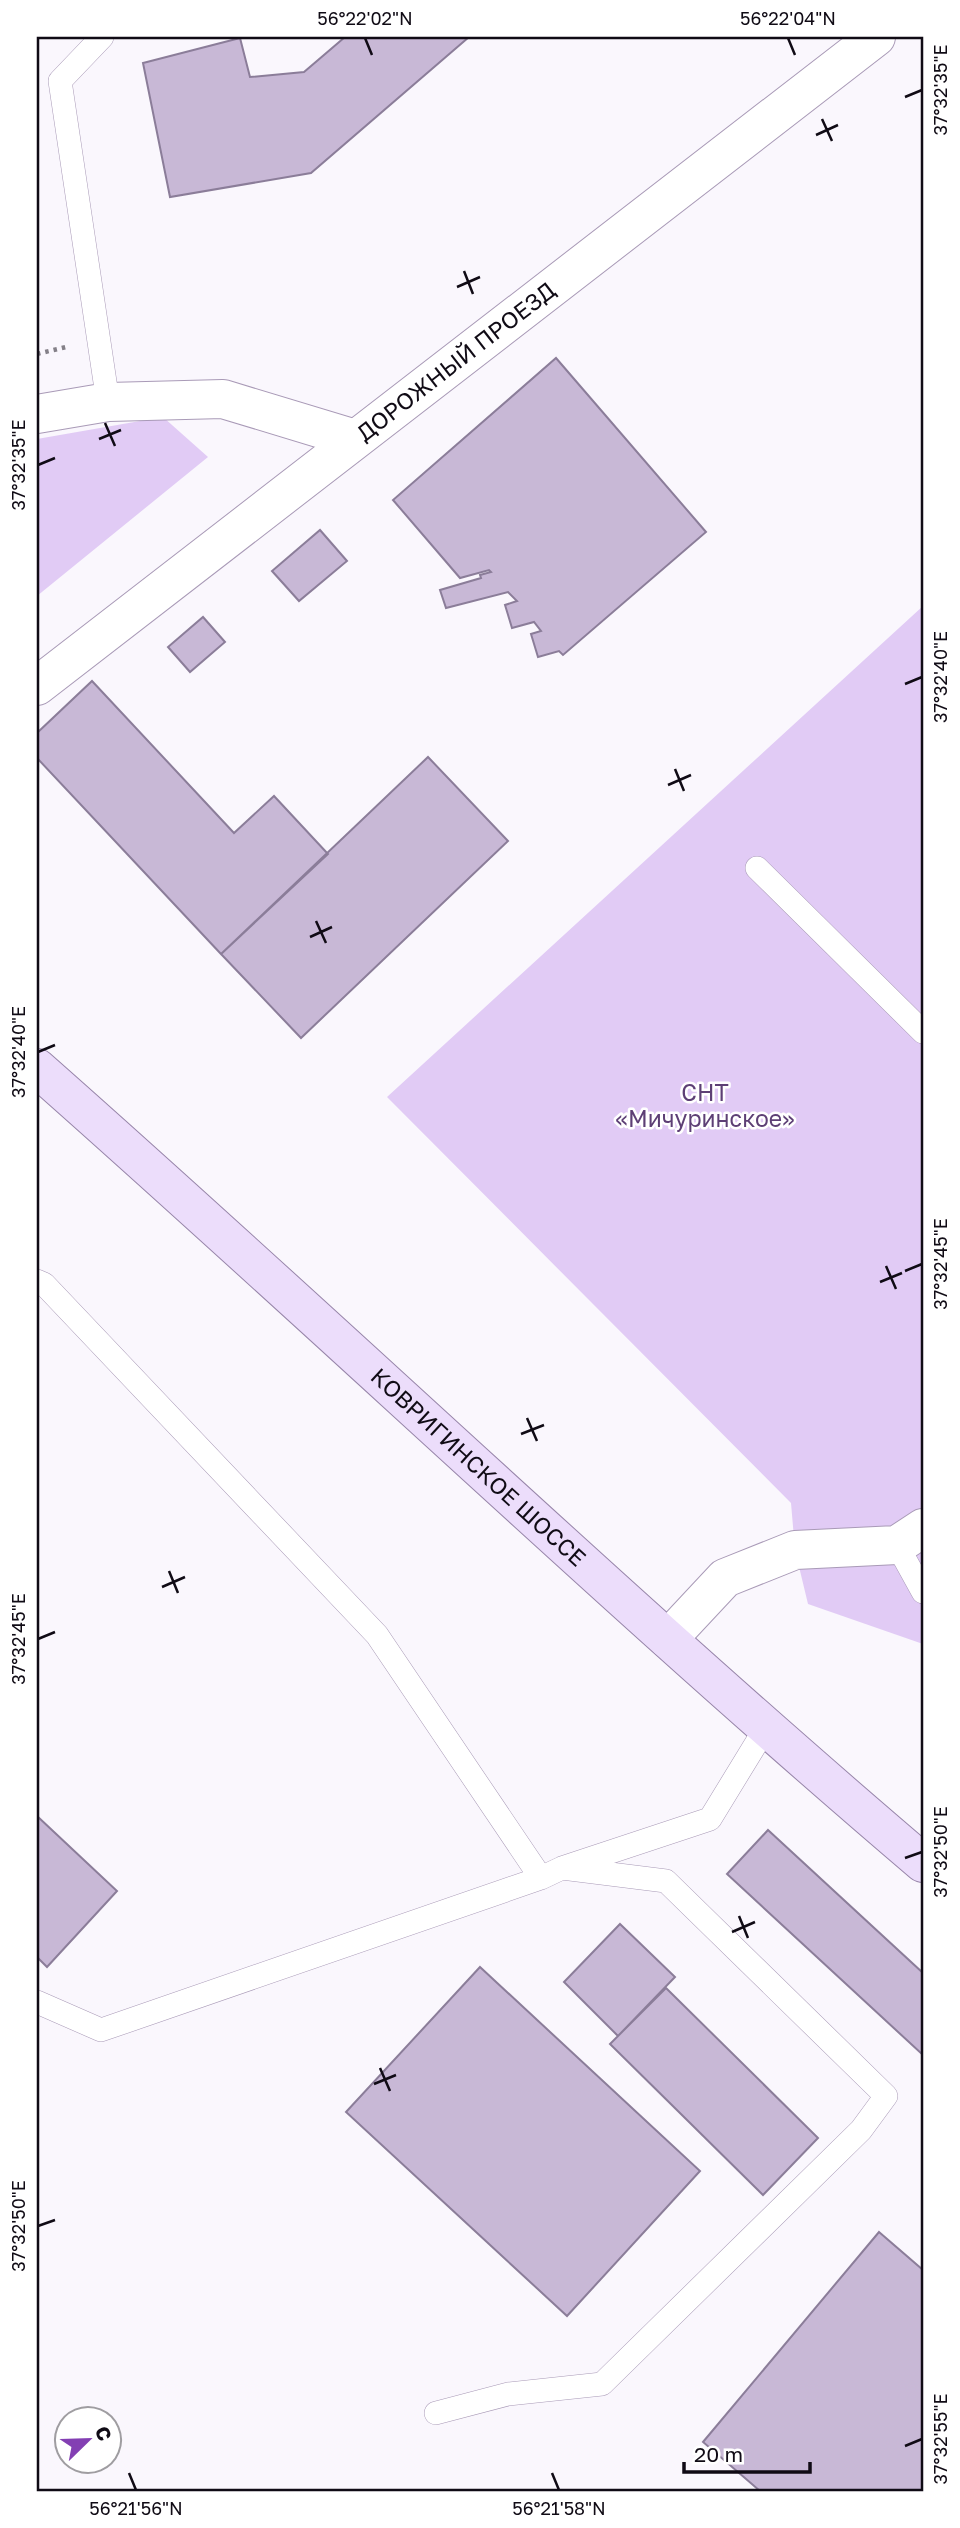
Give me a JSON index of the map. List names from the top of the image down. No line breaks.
{"streets":{"main road":["КОВРИГИНСКОЕ ШОССЕ"],"street":["ДОРОЖНЫЙ ПРОЕЗД"]},"parks":["СНТ «Мичуринское»"],"scale_bar":"20 m","north":"top right","coordinates":["56°22'02\"N","56°22'04\"N","37°32'35\"E","37°32'40\"E","37°32'45\"E","37°32'50\"E","37°32'55\"E","56°21'56\"N","56°21'58\"N"]}
